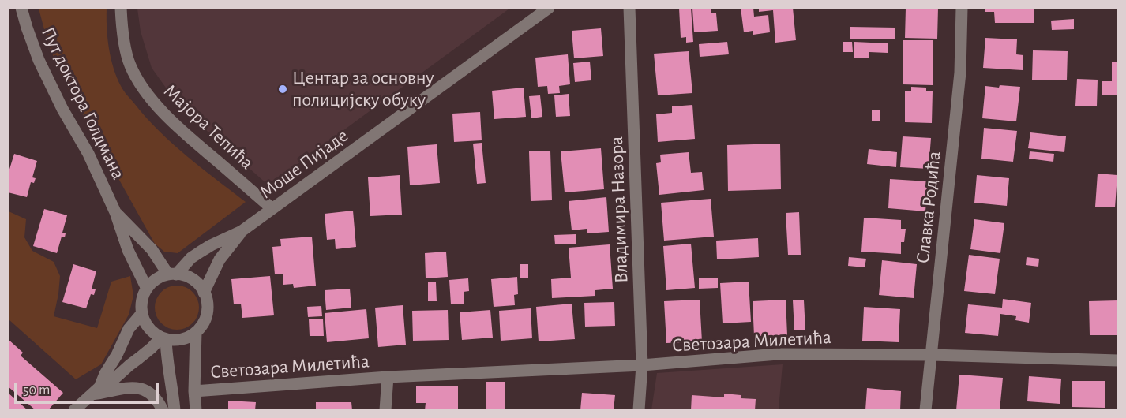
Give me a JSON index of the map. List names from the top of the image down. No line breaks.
{"streets":{"street":["Пут доктора Голдмана","Мајора Тепића","Моше Пијаде","Славка Родића","Владимира Назора","Светозара Милетића"]},"crossings":[["Пут доктора Голдмана","Моше Пијаде"],["Мајора Тепића","Моше Пијаде"],["Славка Родића","Светозара Милетића"],["Владимира Назора","Светозара Милетића"]],"places":["Центар за основну полицијску обуку"],"scale_bar":"50 m"}
